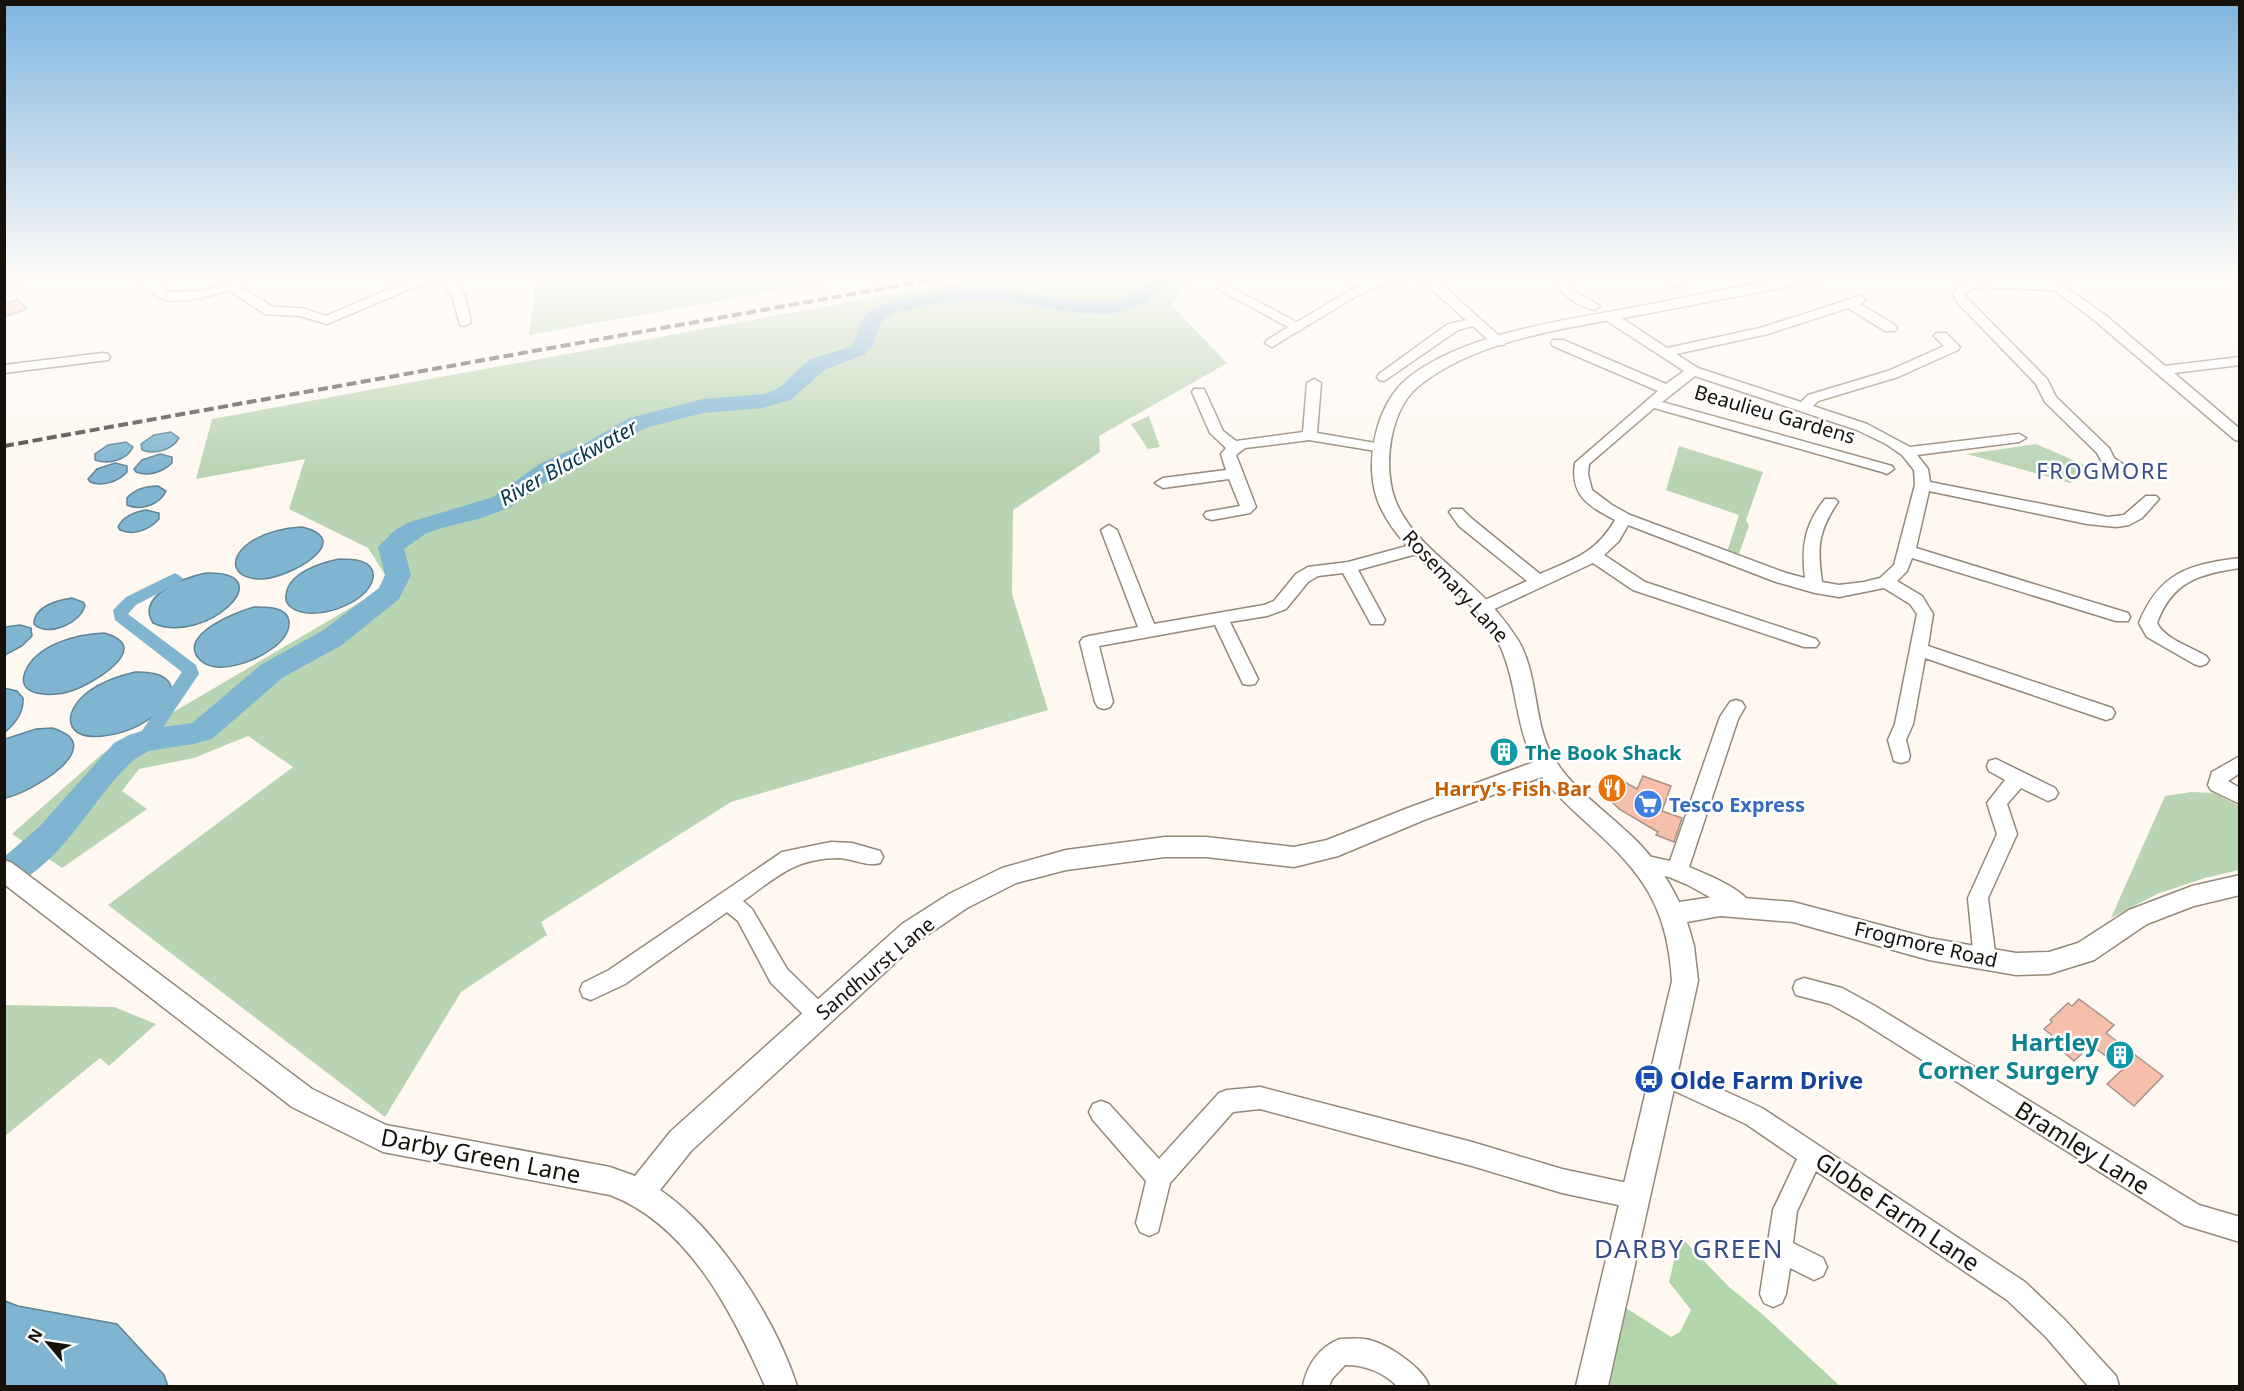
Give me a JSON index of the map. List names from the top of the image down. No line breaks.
{"streets":{"street":["Beaulieu Gardens","Rosemary Lane","Frogmore Road","Sandhurst Lane","Bramley Lane","Darby Green Lane","Globe Farm Lane"]},"crossings":[["Rosemary Lane","Frogmore Road"],["Rosemary Lane","Sandhurst Lane"],["Rosemary Lane","Globe Farm Lane"],["Sandhurst Lane","Darby Green Lane"]],"districts":["FROGMORE","DARBY GREEN"],"water":["River Blackwater"],"places":{"building":["The Book Shack","Hartley Corner Surgery"],"restaurant":["Harry's Fish Bar"],"supermarket":["Tesco Express"],"bus stop":["Olde Farm Drive"]},"north":"top left"}
